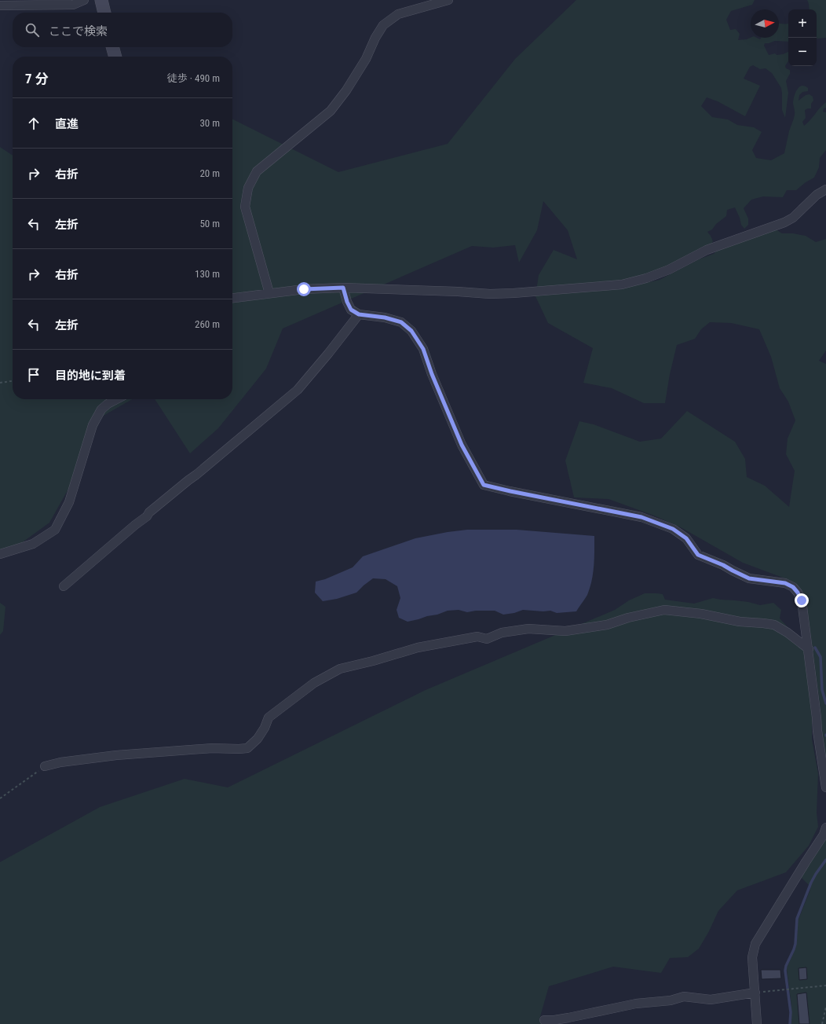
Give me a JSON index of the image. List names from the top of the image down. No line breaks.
{"north":"right","page":{"map_buttons":["+","−"],"search":"ここで検索","heading":["7 分","徒歩 · 490 m"],"list":[["直進","30 m"],["右折","20 m"],["左折","50 m"],["右折","130 m"],["左折","260 m"],"目的地に到着"]}}
